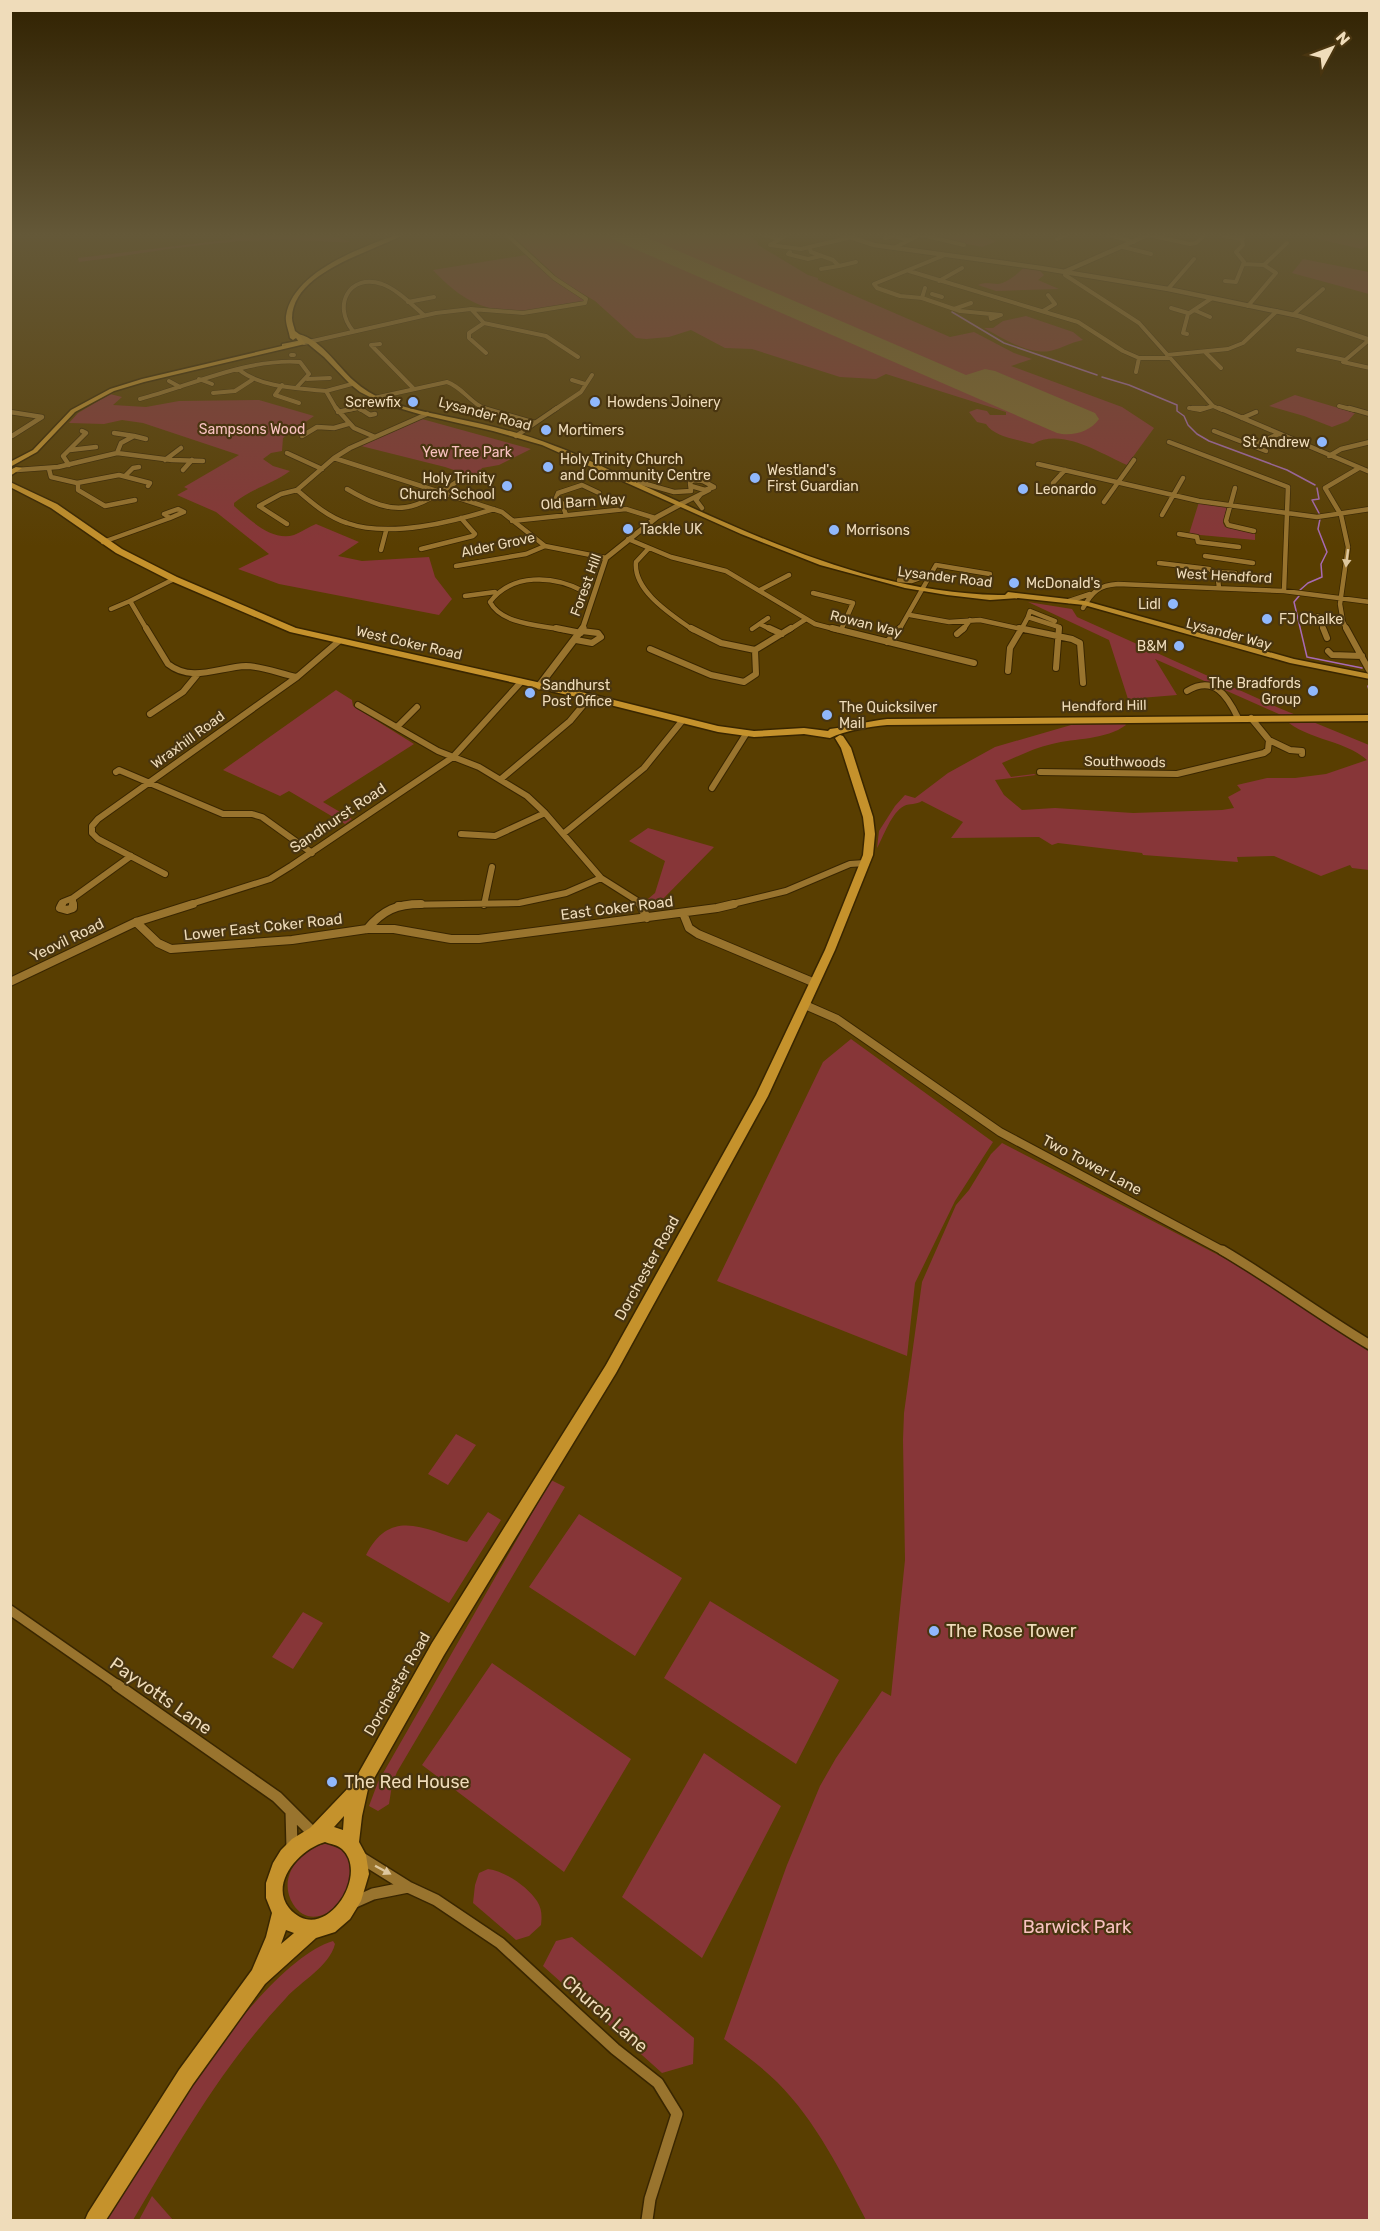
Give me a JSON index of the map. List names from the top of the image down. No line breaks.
{"streets":{"highway":["West Coker Road","Hendford Hill","Dorchester Road"],"main road":["Lysander Road","Lysander Way"],"street":["Old Barn Way","Alder Grove","West Hendford","Forest Hill","Rowan Way","Wraxhill Road","Southwoods","Sandhurst Road","East Coker Road","Lower East Coker Road","Yeovil Road","Two Tower Lane","Payvotts Lane","Church Lane"]},"crossings":[["Lysander Road","Forest Hill"],["Lysander Road","Lysander Way"],["Old Barn Way","Forest Hill"],["Forest Hill","Rowan Way"],["Forest Hill","West Coker Road"],["West Coker Road","Hendford Hill"],["West Coker Road","Wraxhill Road"],["West Coker Road","Sandhurst Road"],["Hendford Hill","Dorchester Road"],["Sandhurst Road","Lower East Coker Road"],["Sandhurst Road","Yeovil Road"],["East Coker Road","Lower East Coker Road"],["East Coker Road","Dorchester Road"],["Lower East Coker Road","Yeovil Road"],["Two Tower Lane","Dorchester Road"],["Dorchester Road","Payvotts Lane"],["Dorchester Road","Church Lane"],["Payvotts Lane","Church Lane"]],"parks":["Sampsons Wood","Yew Tree Park","Barwick Park"],"places":["Screwfix","Howdens Joinery","Mortimers","St Andrew","Holy Trinity Church and Community Centre","Westland's First Guardian","Holy Trinity Church School","Leonardo","Tackle UK","Morrisons","McDonald's","Lidl","FJ Chalke","B&M","The Bradfords Group","Sandhurst Post Office","The Quicksilver Mail","The Rose Tower","The Red House"],"north":"top right"}
